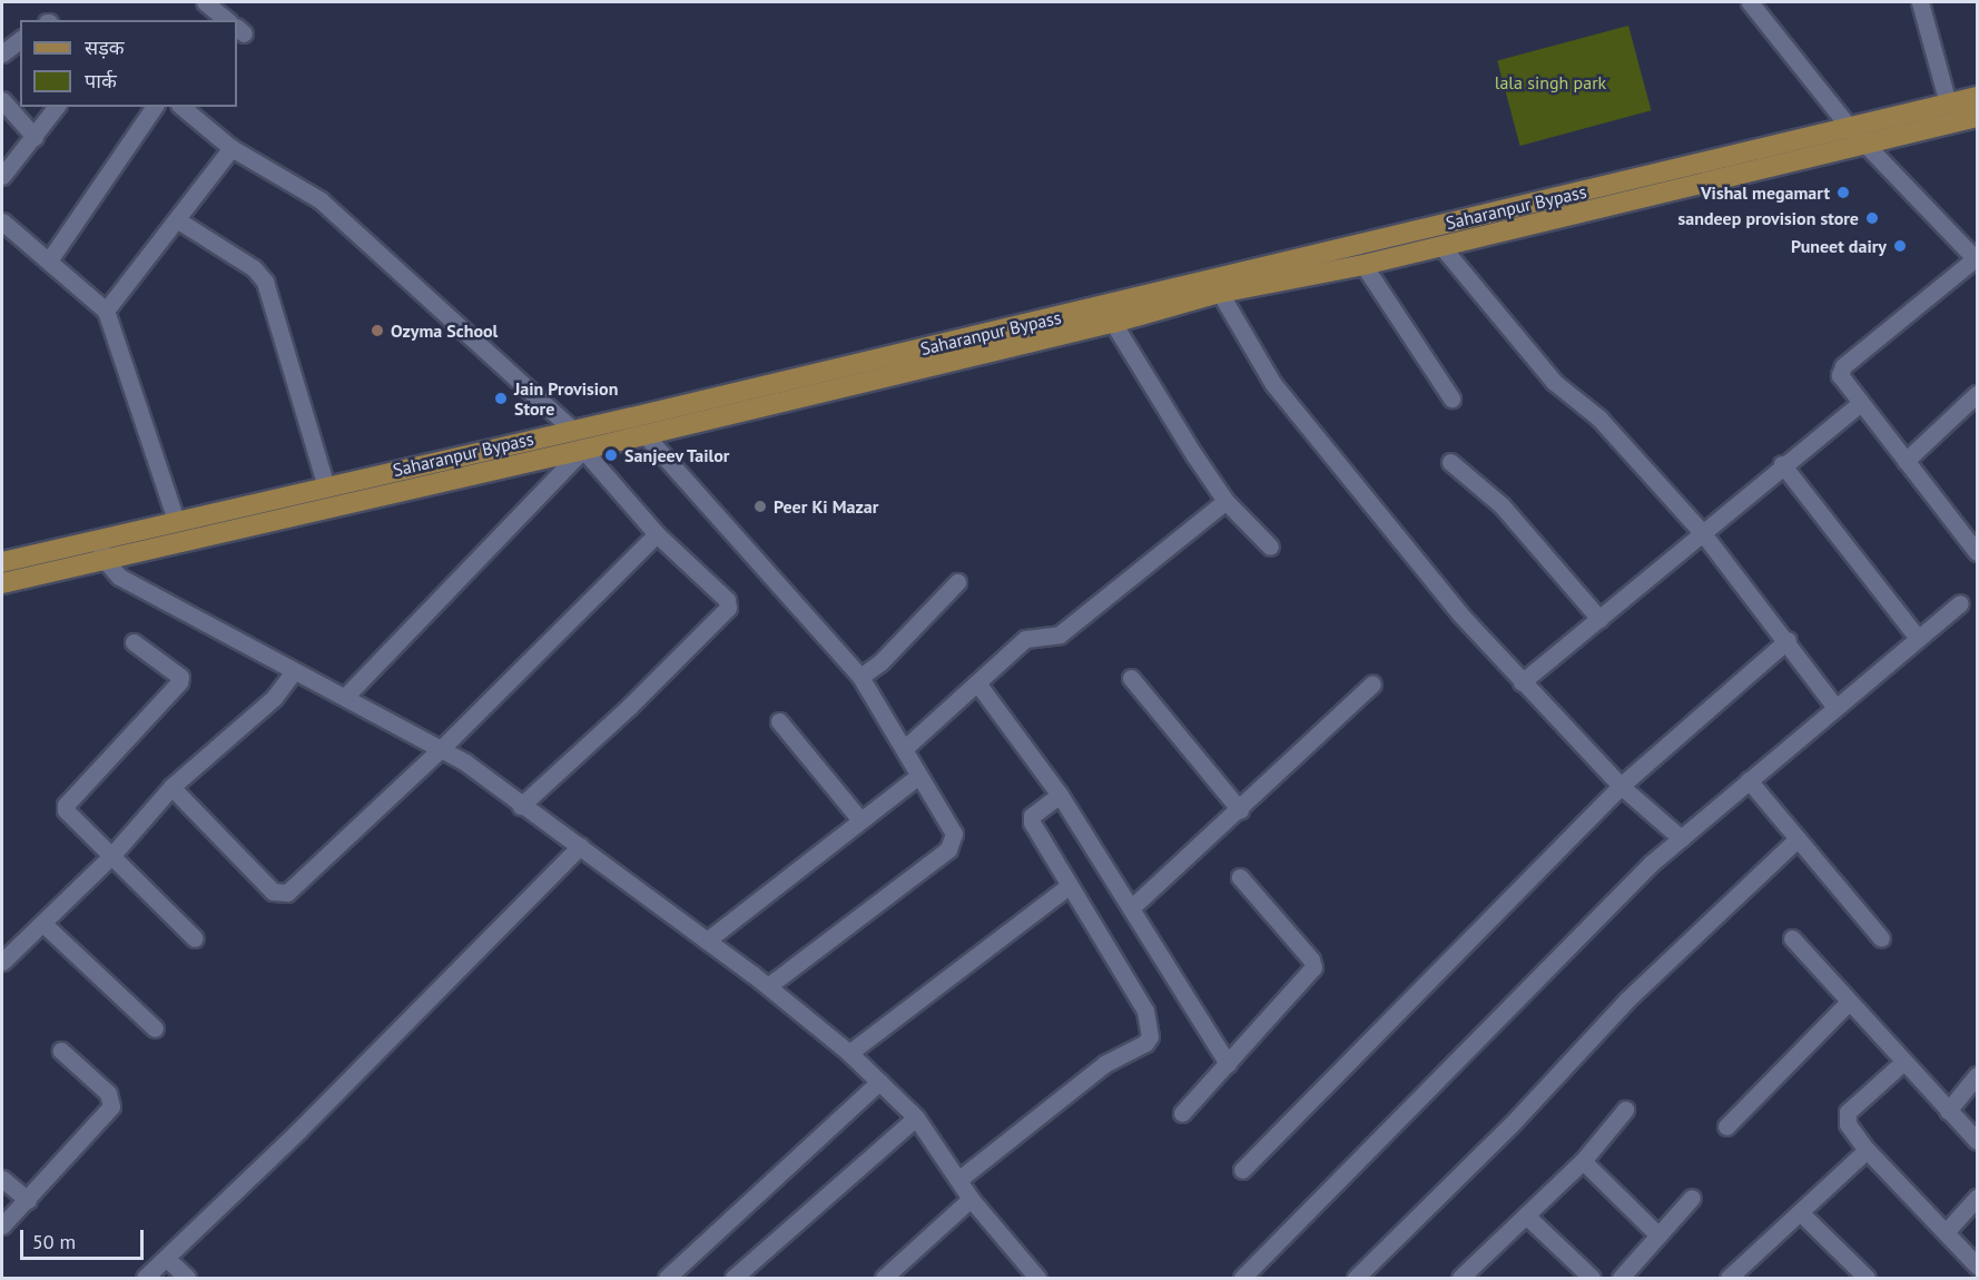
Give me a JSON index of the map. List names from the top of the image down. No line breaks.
{"streets":{"main road":["Saharanpur Bypass"]},"parks":["lala singh park"],"places":["Vishal megamart","sandeep provision store","Puneet dairy","Ozyma School","Jain Provision Store","Sanjeev Tailor","Peer Ki Mazar"],"legend":["सड़क","पार्क"],"scale_bar":"50 m"}
